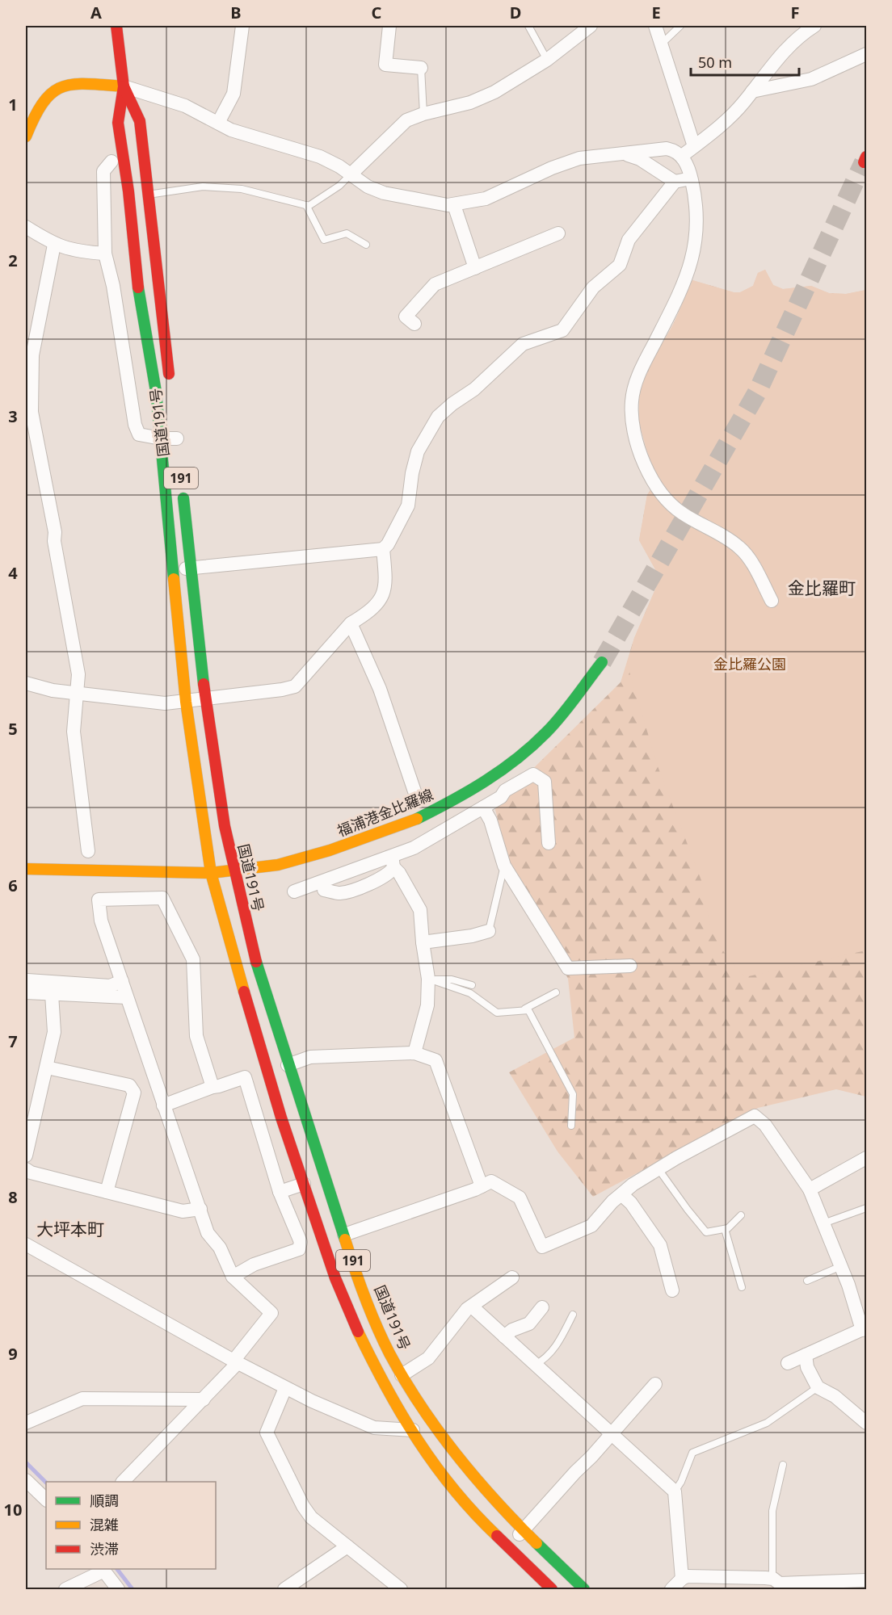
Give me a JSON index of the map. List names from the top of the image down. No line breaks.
{"streets":{"main road":["国道191号","191","福浦港金比羅線"]},"crossings":[["国道191号","福浦港金比羅線"]],"districts":["金比羅町","大坪本町"],"parks":["金比羅公園"],"legend":["順調","混雑","渋滞"],"scale_bar":"50 m","grid":{"columns":["A","B","C","D","E","F"],"rows":["1","2","3","4","5","6","7","8","9","10"]}}
